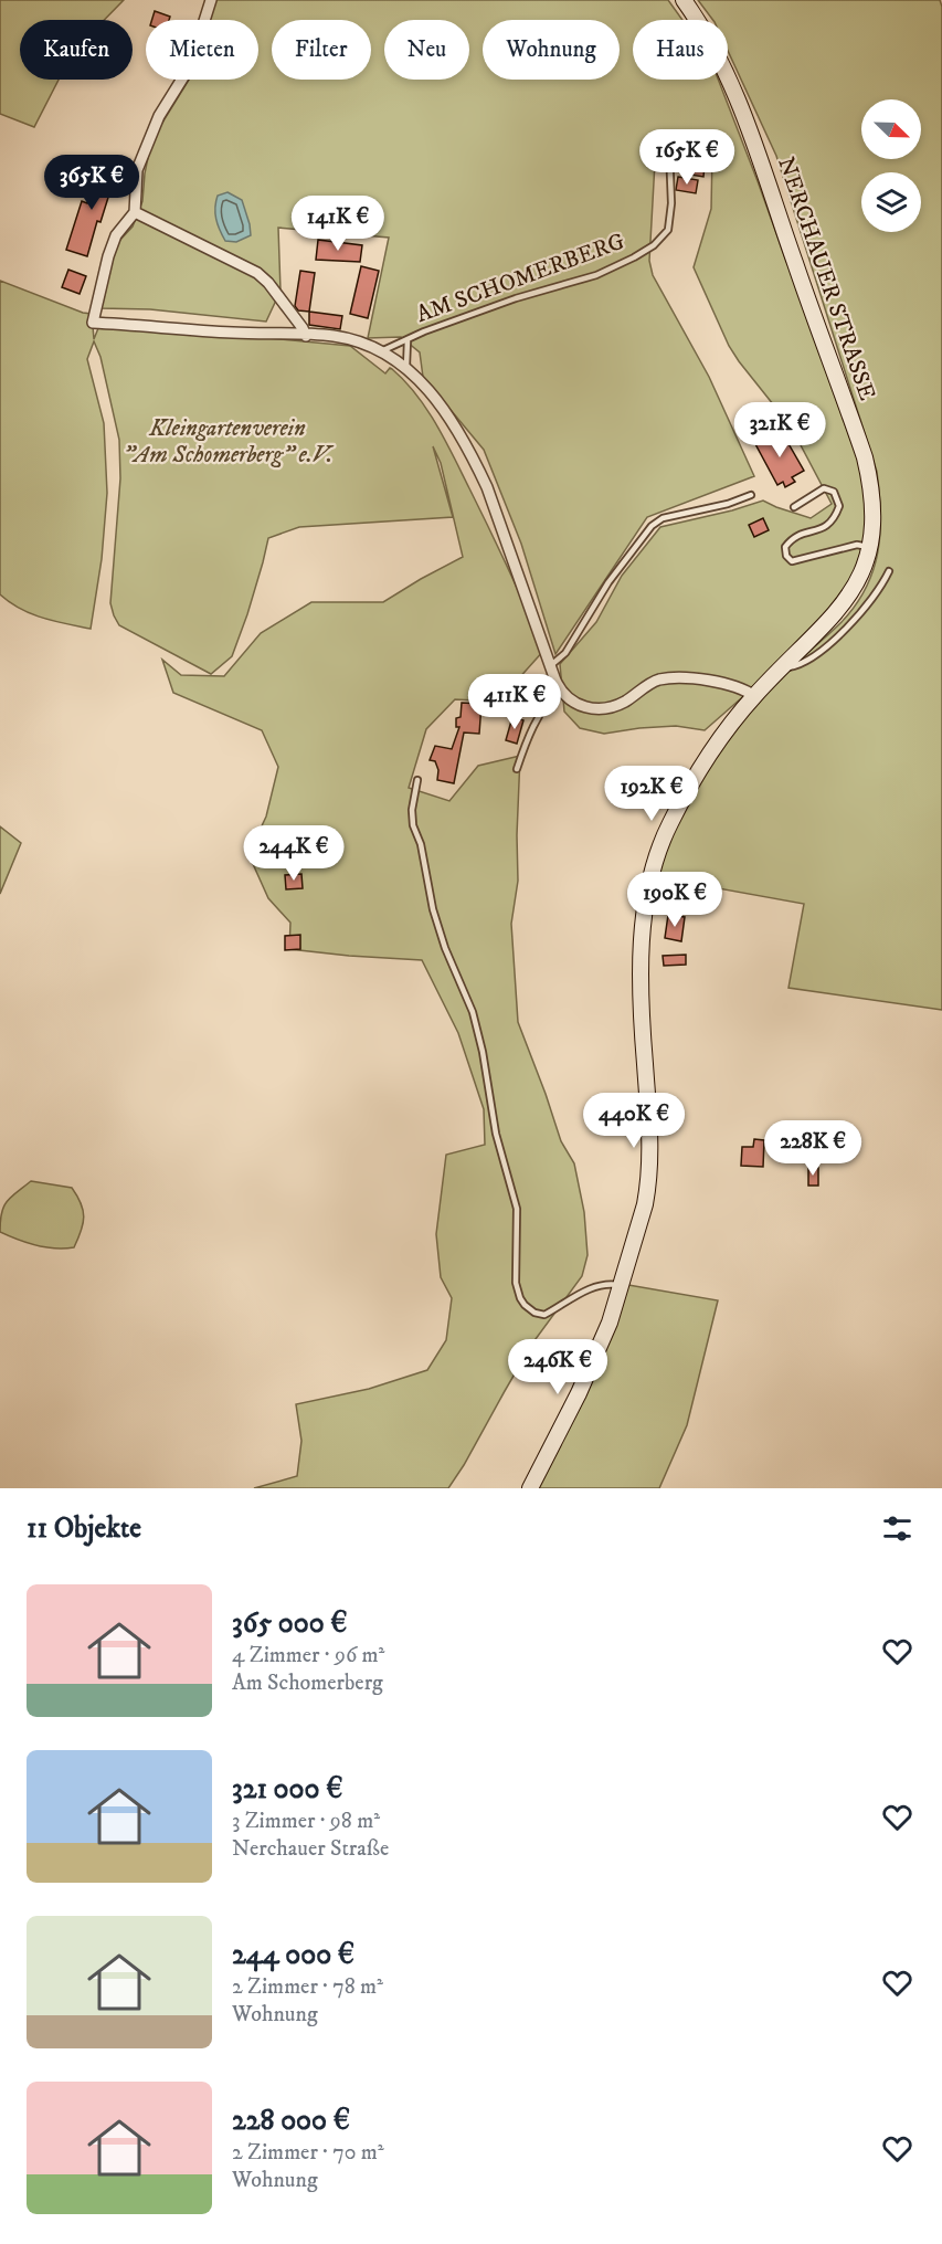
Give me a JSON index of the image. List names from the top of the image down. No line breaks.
{"streets":{"main road":["NERCHAUER STRASSE"],"lane":["AM SCHOMERBERG"]},"parks":["Kleingartenverein \"Am Schomerberg\" e.V."],"north":"bottom right","page":{"chip":["Kaufen","Mieten","Filter","Neu","Wohnung","Haus"],"price":["165K €","365K €","141K €","321K €","411K €","192K €","244K €","190K €","440K €","228K €","246K €"],"heading":"11 Objekte","list":[{"name":"365 000 €","note":"4 Zimmer · 96 m² · Am Schomerberg"},{"name":"321 000 €","note":"3 Zimmer · 98 m² · Nerchauer Straße"},{"name":"244 000 €","note":"2 Zimmer · 78 m² · Wohnung"},{"name":"228 000 €","note":"2 Zimmer · 70 m² · Wohnung"}]}}
